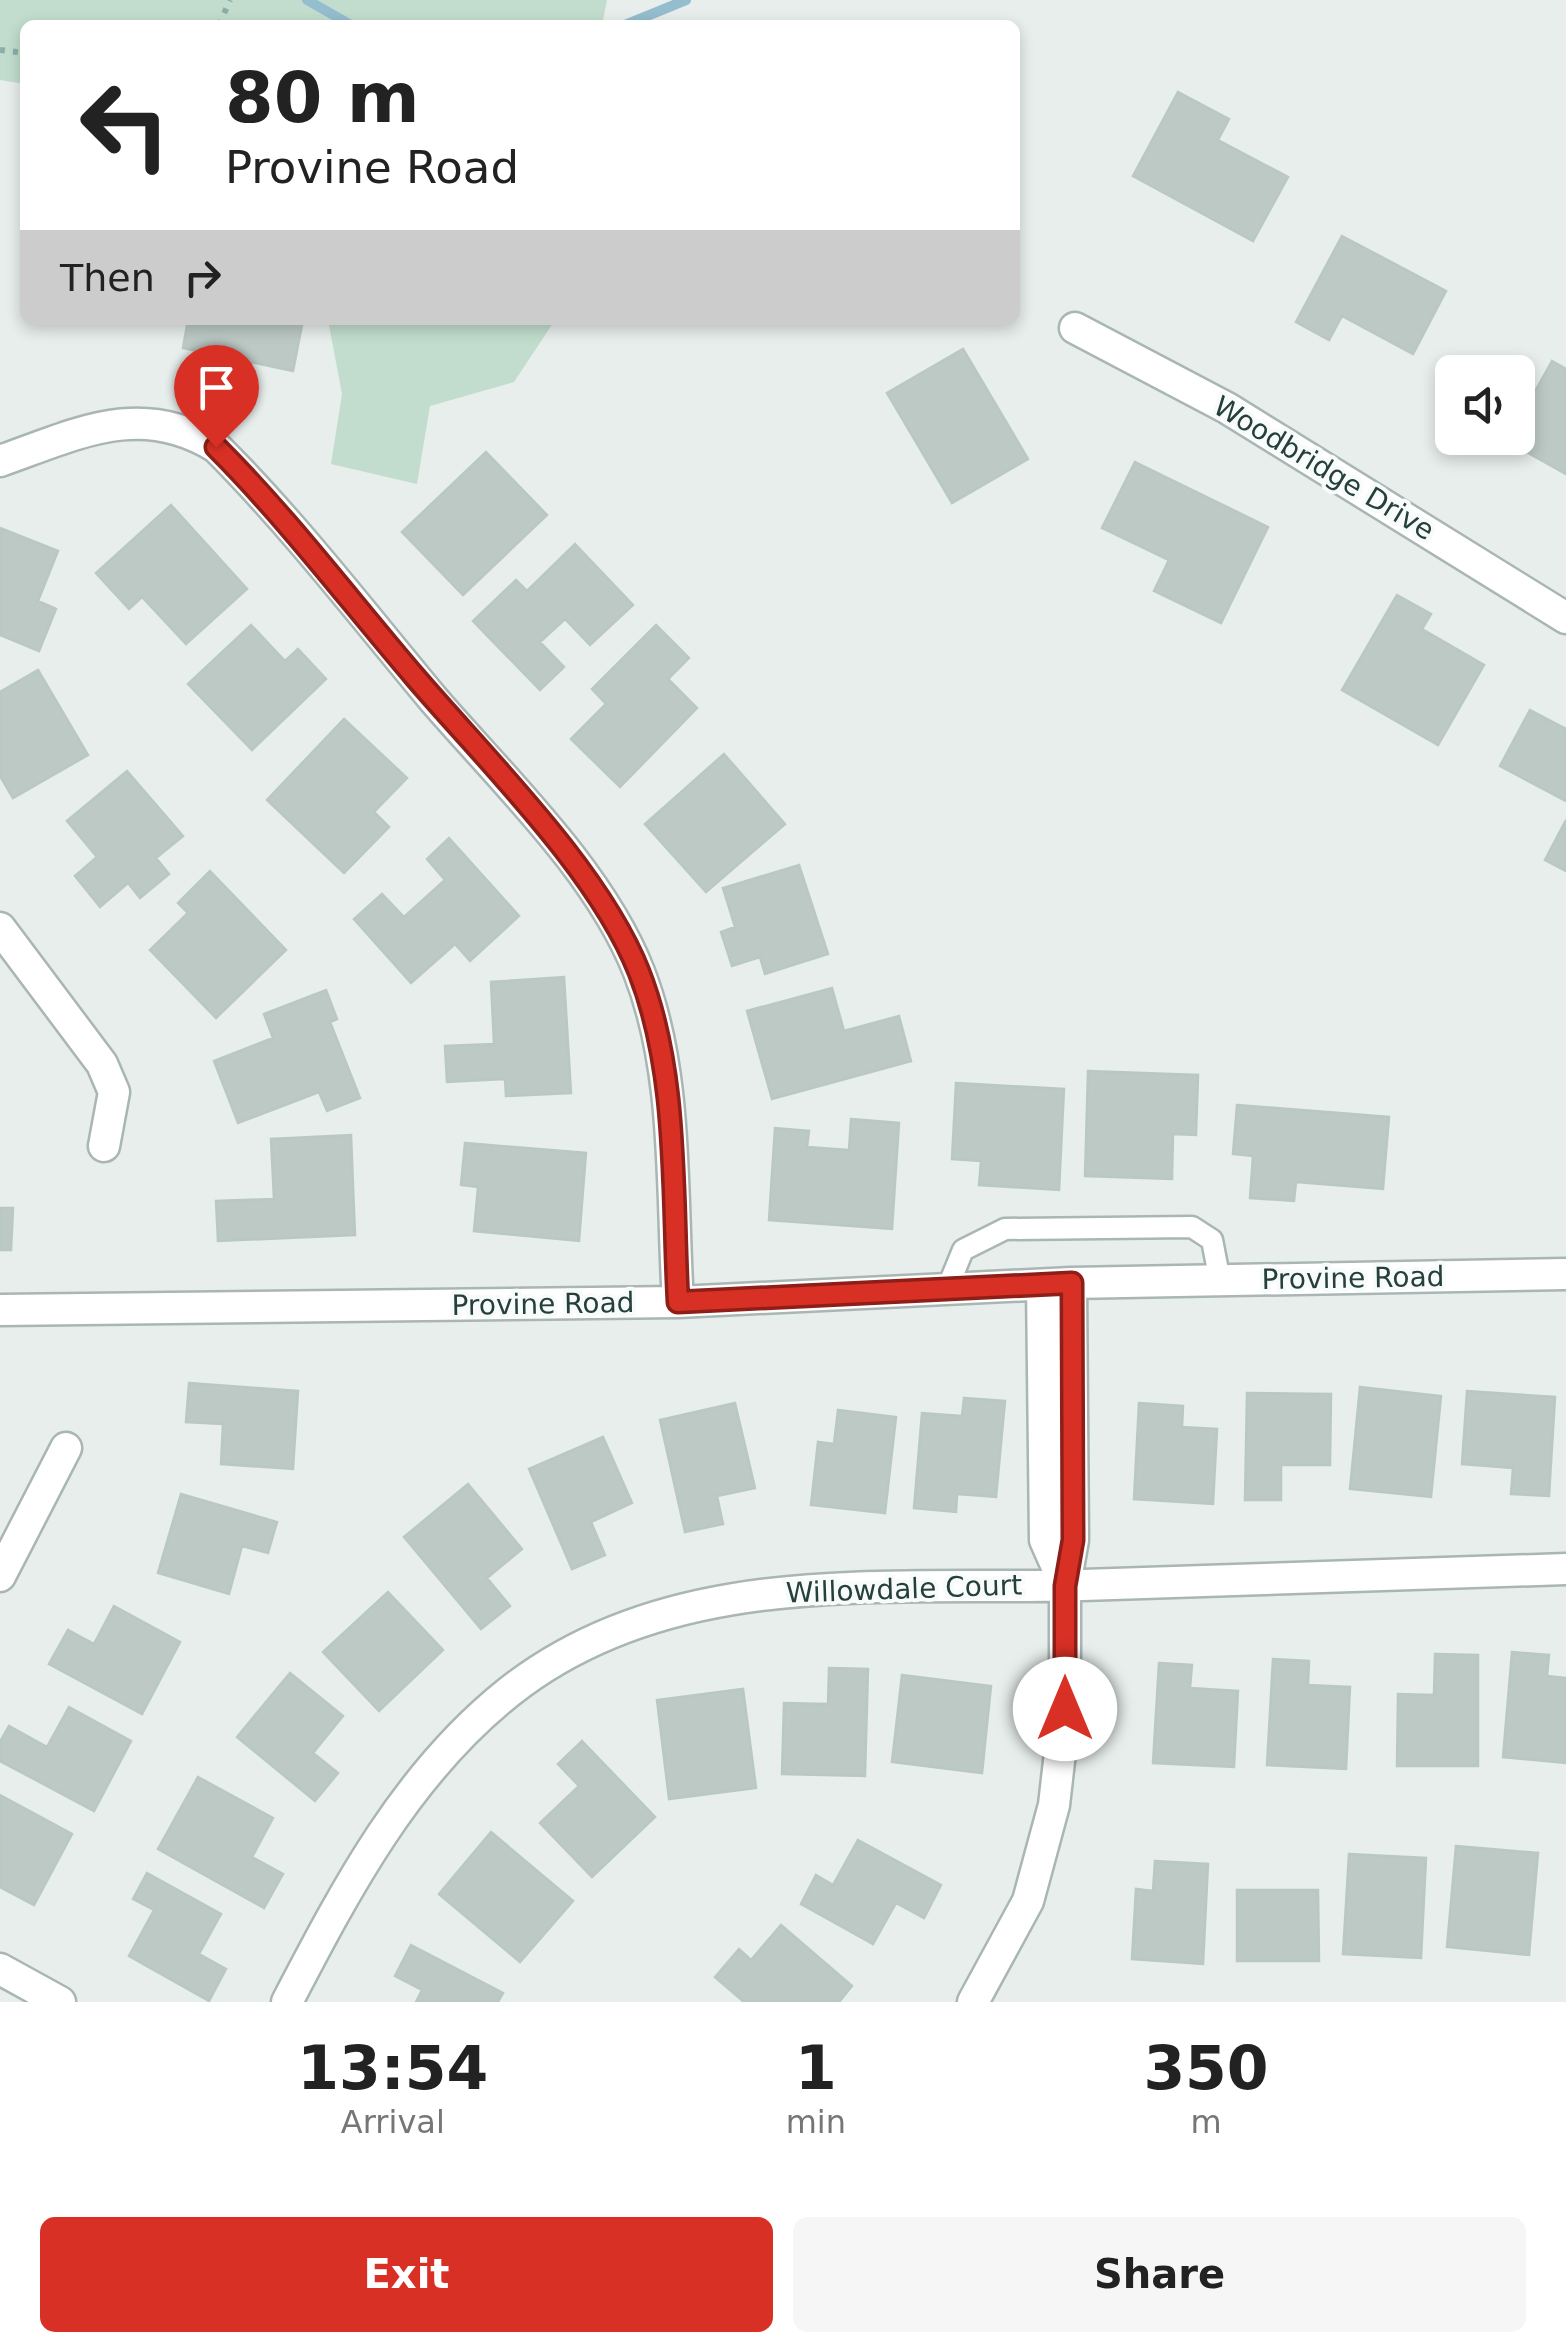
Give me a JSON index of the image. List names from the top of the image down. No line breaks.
{"streets":{"street":["Woodbridge Drive","Provine Road","Willowdale Court"]},"page":{"turn":["80 m","Provine Road"],"then":"Then","eta":["13:54","Arrival","1","min","350","m"],"buttons":["Exit","Share"]}}
